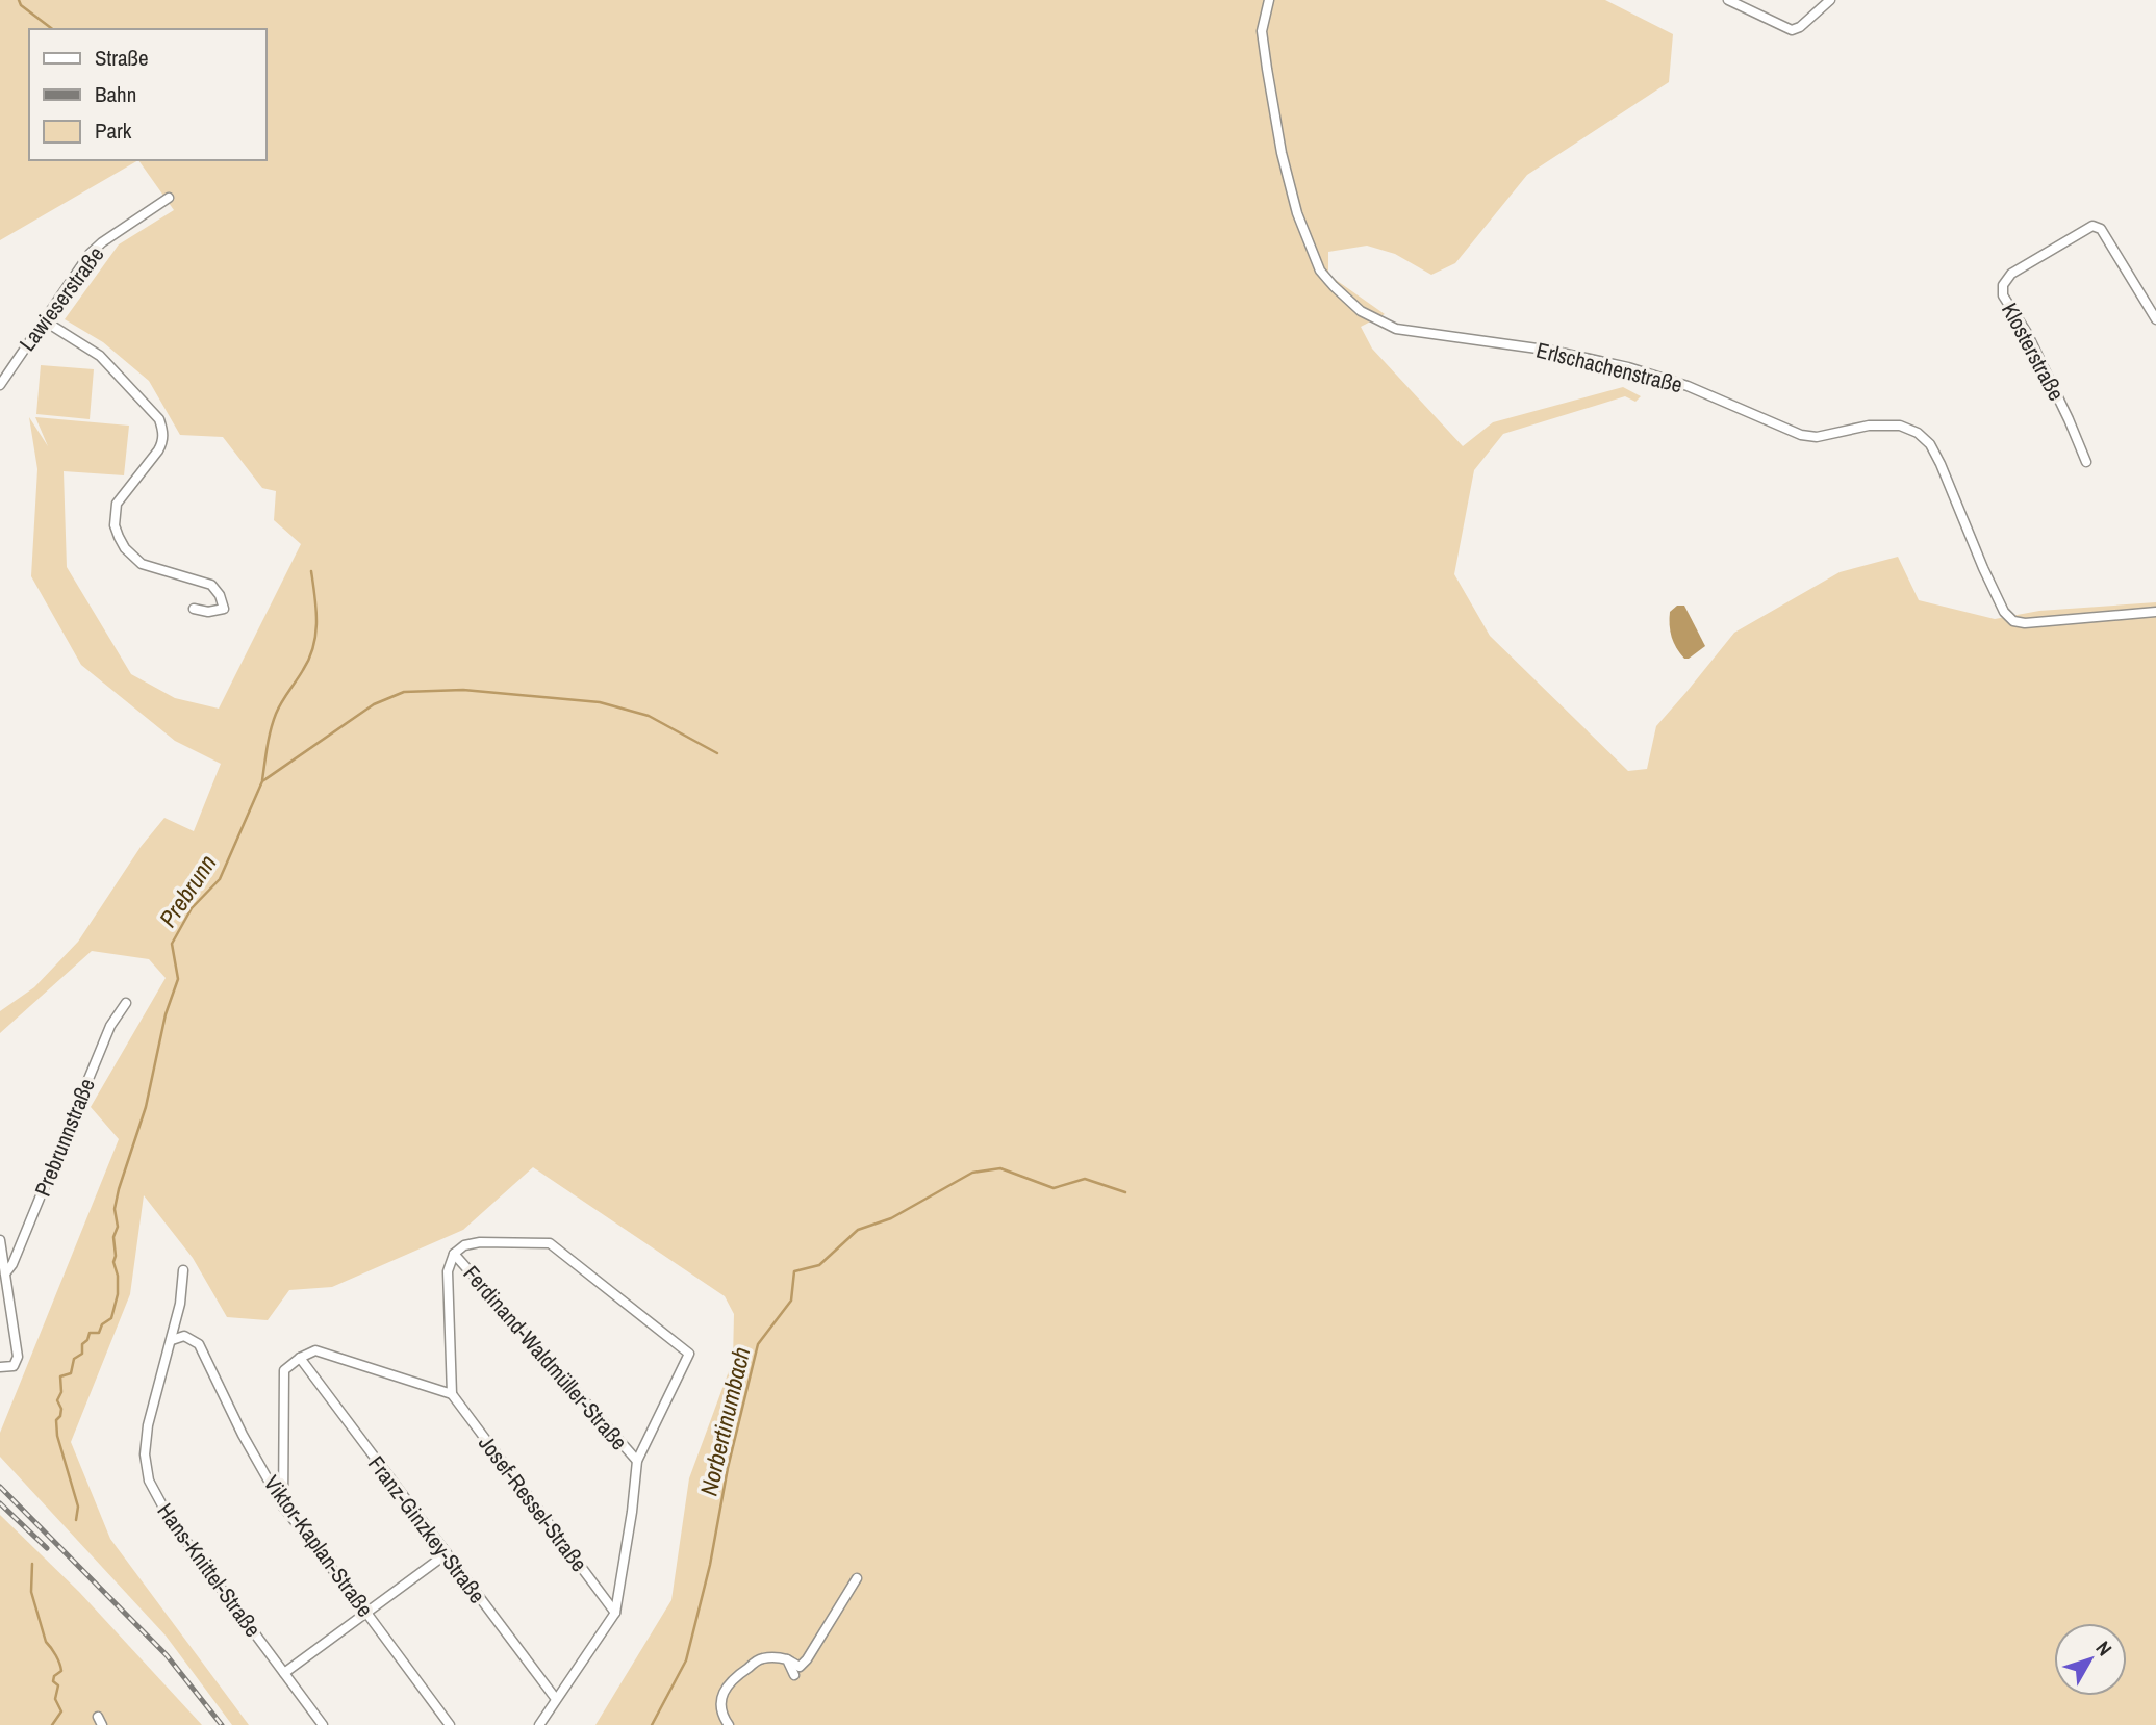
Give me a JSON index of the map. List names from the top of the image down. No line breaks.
{"streets":{"street":["Lawieserstraße","Klosterstraße","Erlschachenstraße","Prebrunnstraße","Ferdinand-Waldmüller-Straße","Josef-Ressel-Straße","Franz-Ginzkey-Straße","Viktor-Kaplan-Straße","Hans-Knittel-Straße"]},"crossings":[["Viktor-Kaplan-Straße","Hans-Knittel-Straße"]],"water":["Prebrunn","Norbertinumbach"],"legend":["Straße","Bahn","Park"],"north":"top right"}
